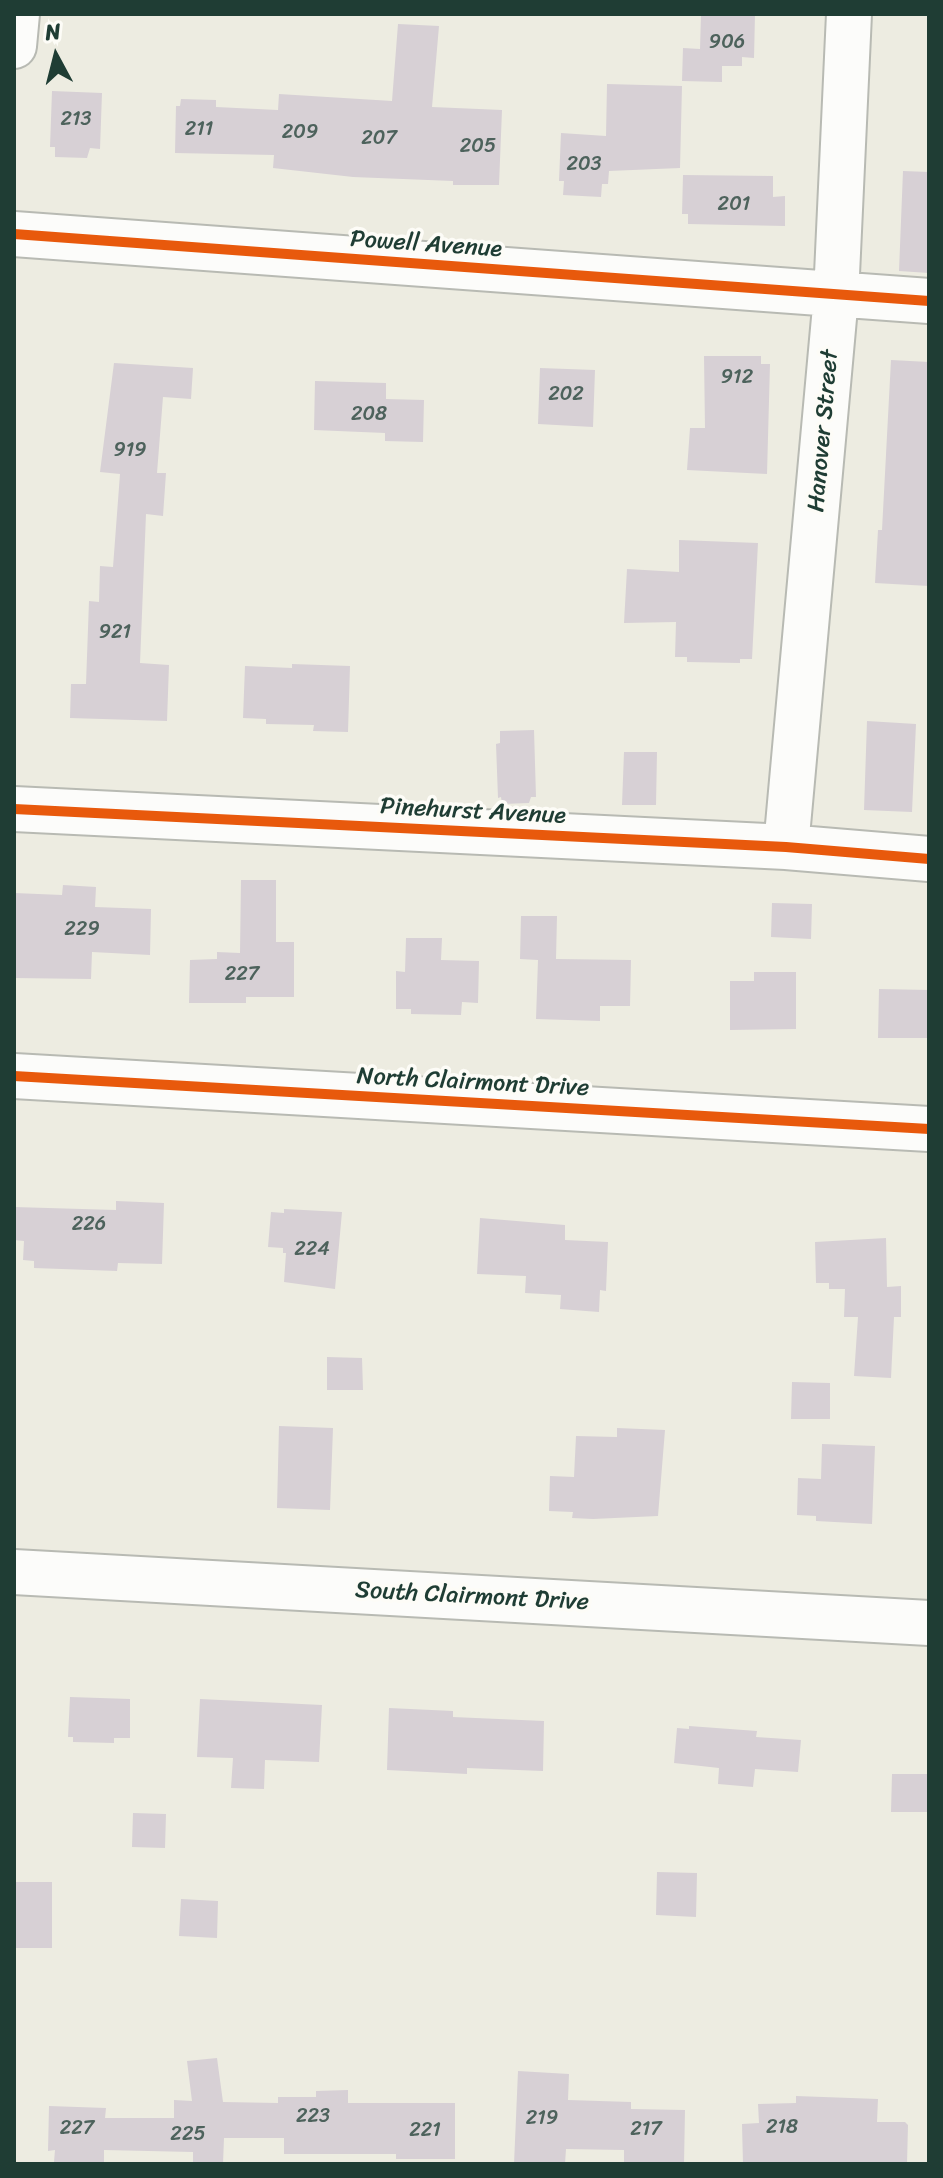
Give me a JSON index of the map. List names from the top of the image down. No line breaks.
{"streets":{"street":["Powell Avenue","Hanover Street","Pinehurst Avenue","North Clairmont Drive","South Clairmont Drive"]},"crossings":[["Powell Avenue","Hanover Street"],["Hanover Street","Pinehurst Avenue"]],"house_numbers":["906","213","211","209","207","205","203","201","912","202","208","919","921","229","227","226","224","223","219","218","227","217","221","225"],"north":"top"}
